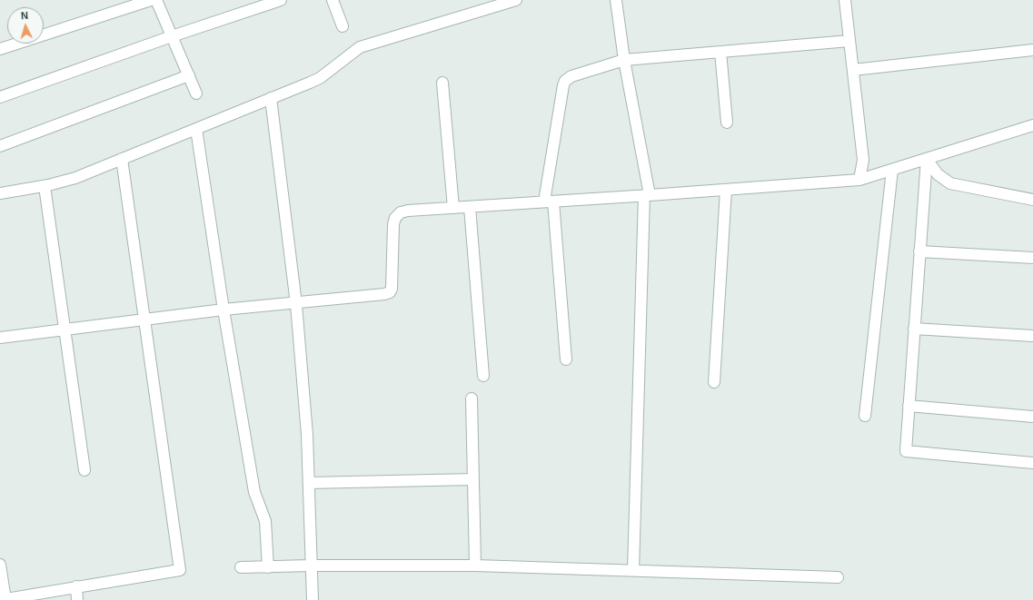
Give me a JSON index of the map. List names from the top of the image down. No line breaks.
{"north":"top"}
